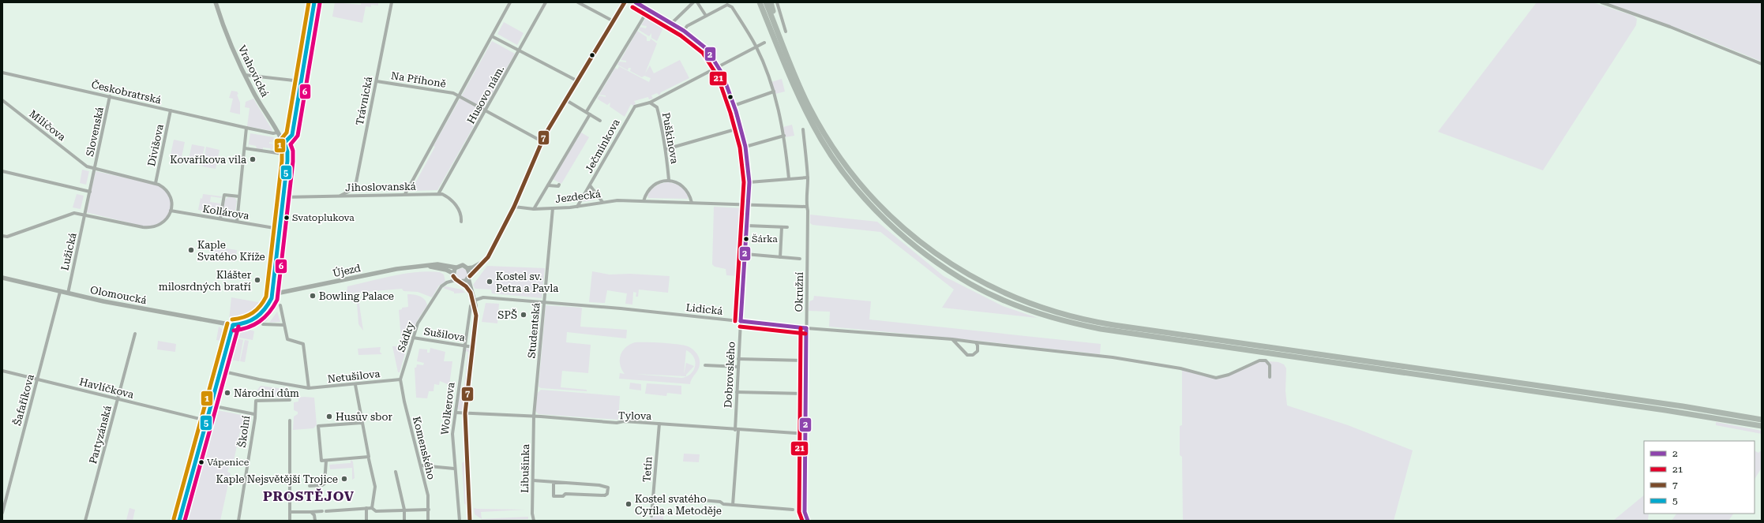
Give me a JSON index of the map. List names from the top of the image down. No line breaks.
{"streets":{"main road":["Vrahovická","Újezd","Olomoucká","Wolkerova"],"street":["Na Příhoně","Českobratrská","Husovo nám.","Trávnická","Milíčova","Slovenská","Puškinova","Divišova","Ječmínkova","Jihoslovanská","Jezdecká","Kollárova","Lužická","Okružní","Lidická","Studentská","Sušilova","Sádky","Dobrovského","Netušilova","Havlíčkova","Šafaříkova","Tylova","Školní","Partyzánská","Komenského","Libušinka","Tetín"]},"crossings":[["Vrahovická","Českobratrská"],["Na Příhoně","Husovo nám."],["Na Příhoně","Trávnická"],["Českobratrská","Slovenská"],["Českobratrská","Divišova"],["Husovo nám.","Jihoslovanská"],["Trávnická","Jihoslovanská"],["Milíčova","Slovenská"],["Milíčova","Divišova"],["Slovenská","Lužická"],["Puškinova","Ječmínkova"],["Ječmínkova","Jezdecká"],["Jezdecká","Okružní"],["Jezdecká","Studentská"],["Lužická","Olomoucká"],["Okružní","Lidická"],["Okružní","Tylova"],["Olomoucká","Šafaříkova"],["Lidická","Studentská"],["Lidická","Dobrovského"],["Lidická","Wolkerova"],["Studentská","Tylova"],["Studentská","Libušinka"],["Sušilova","Sádky"],["Sušilova","Wolkerova"],["Sádky","Netušilova"],["Sádky","Wolkerova"],["Sádky","Komenského"],["Dobrovského","Tylova"],["Netušilova","Komenského"],["Havlíčkova","Šafaříkova"],["Havlíčkova","Partyzánská"],["Wolkerova","Tylova"],["Tylova","Libušinka"],["Tylova","Tetín"]],"districts":["PROSTĚJOV"],"places":["Kovaříkova vila","Svatoplukova","Šárka","Kaple Svatého Kříže","Klášter milosrdných bratří","Kostel sv. Petra a Pavla","Bowling Palace","SPŠ","Národní dům","Husův sbor","Vápenice","Kaple Nejsvětější Trojice","Kostel svatého Cyrila a Metoděje"],"lines":["transit line 2","transit line 7","transit line 5","transit line 1","transit line 6","transit line 21"],"legend":["2","21","7","5"]}
